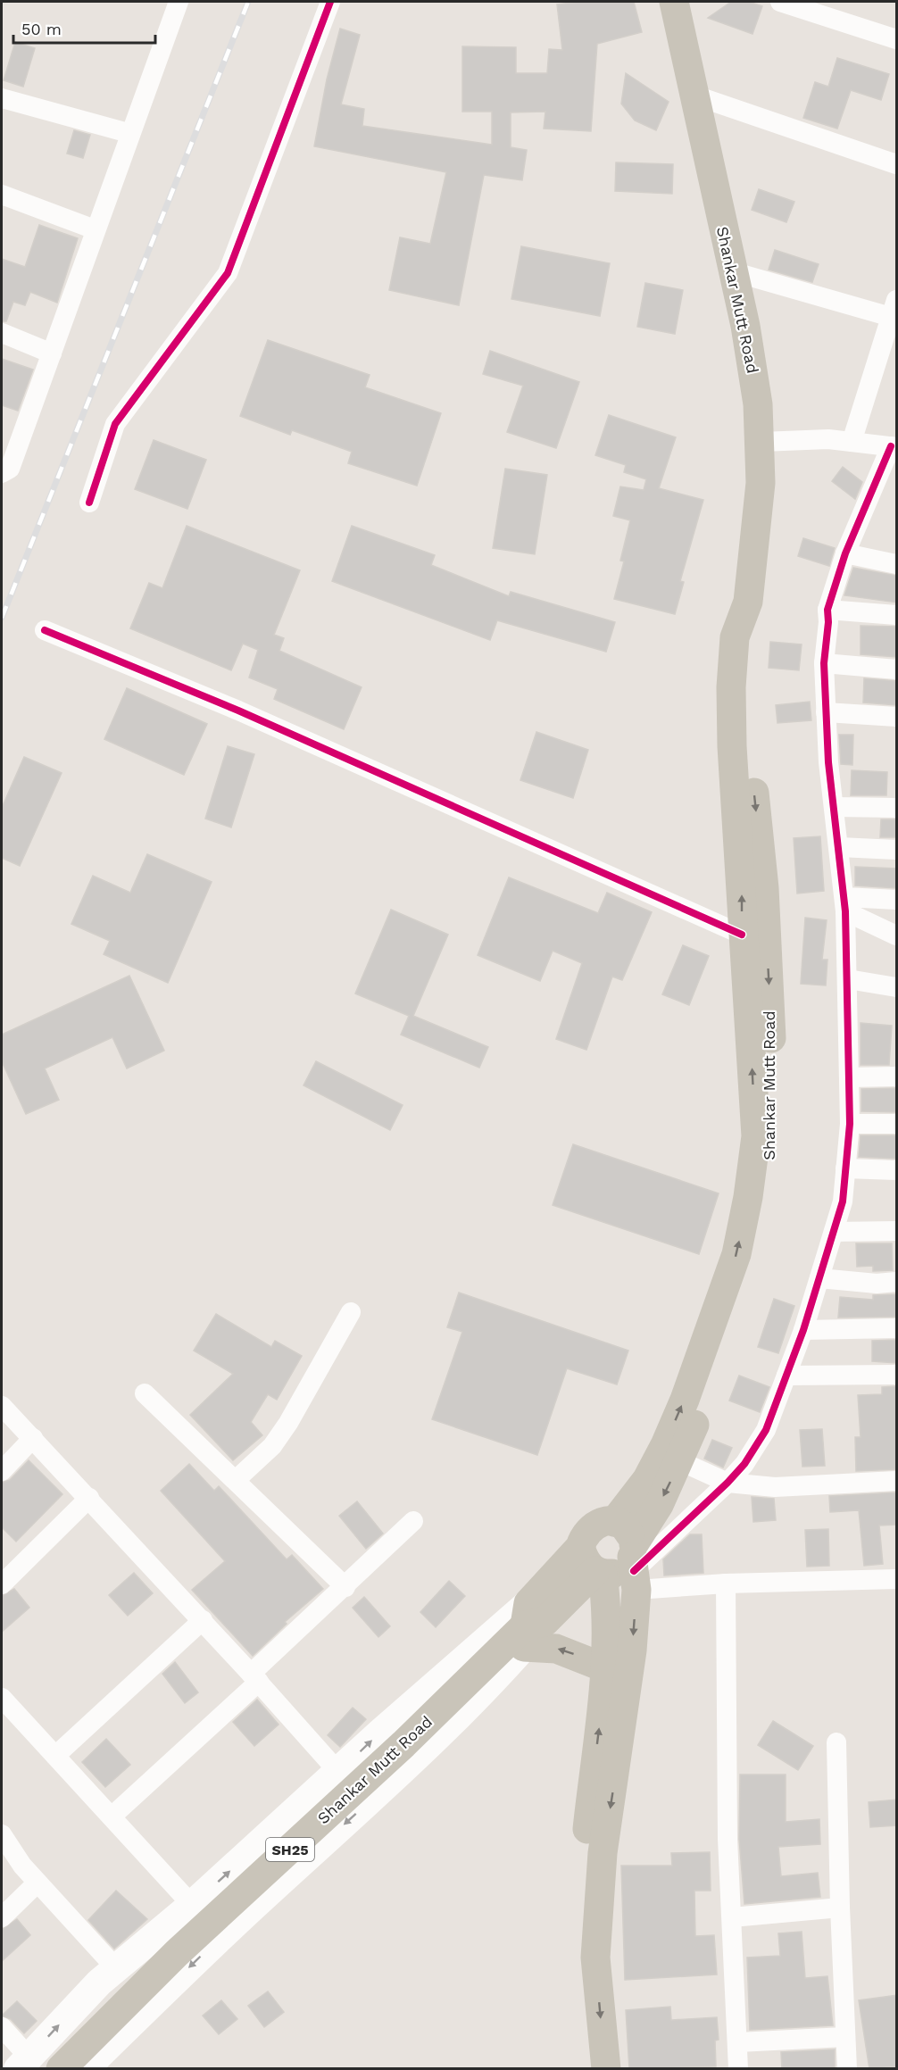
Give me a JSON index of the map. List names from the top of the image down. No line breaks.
{"streets":{"main road":["Shankar Mutt Road","SH25"]},"scale_bar":"50 m"}
